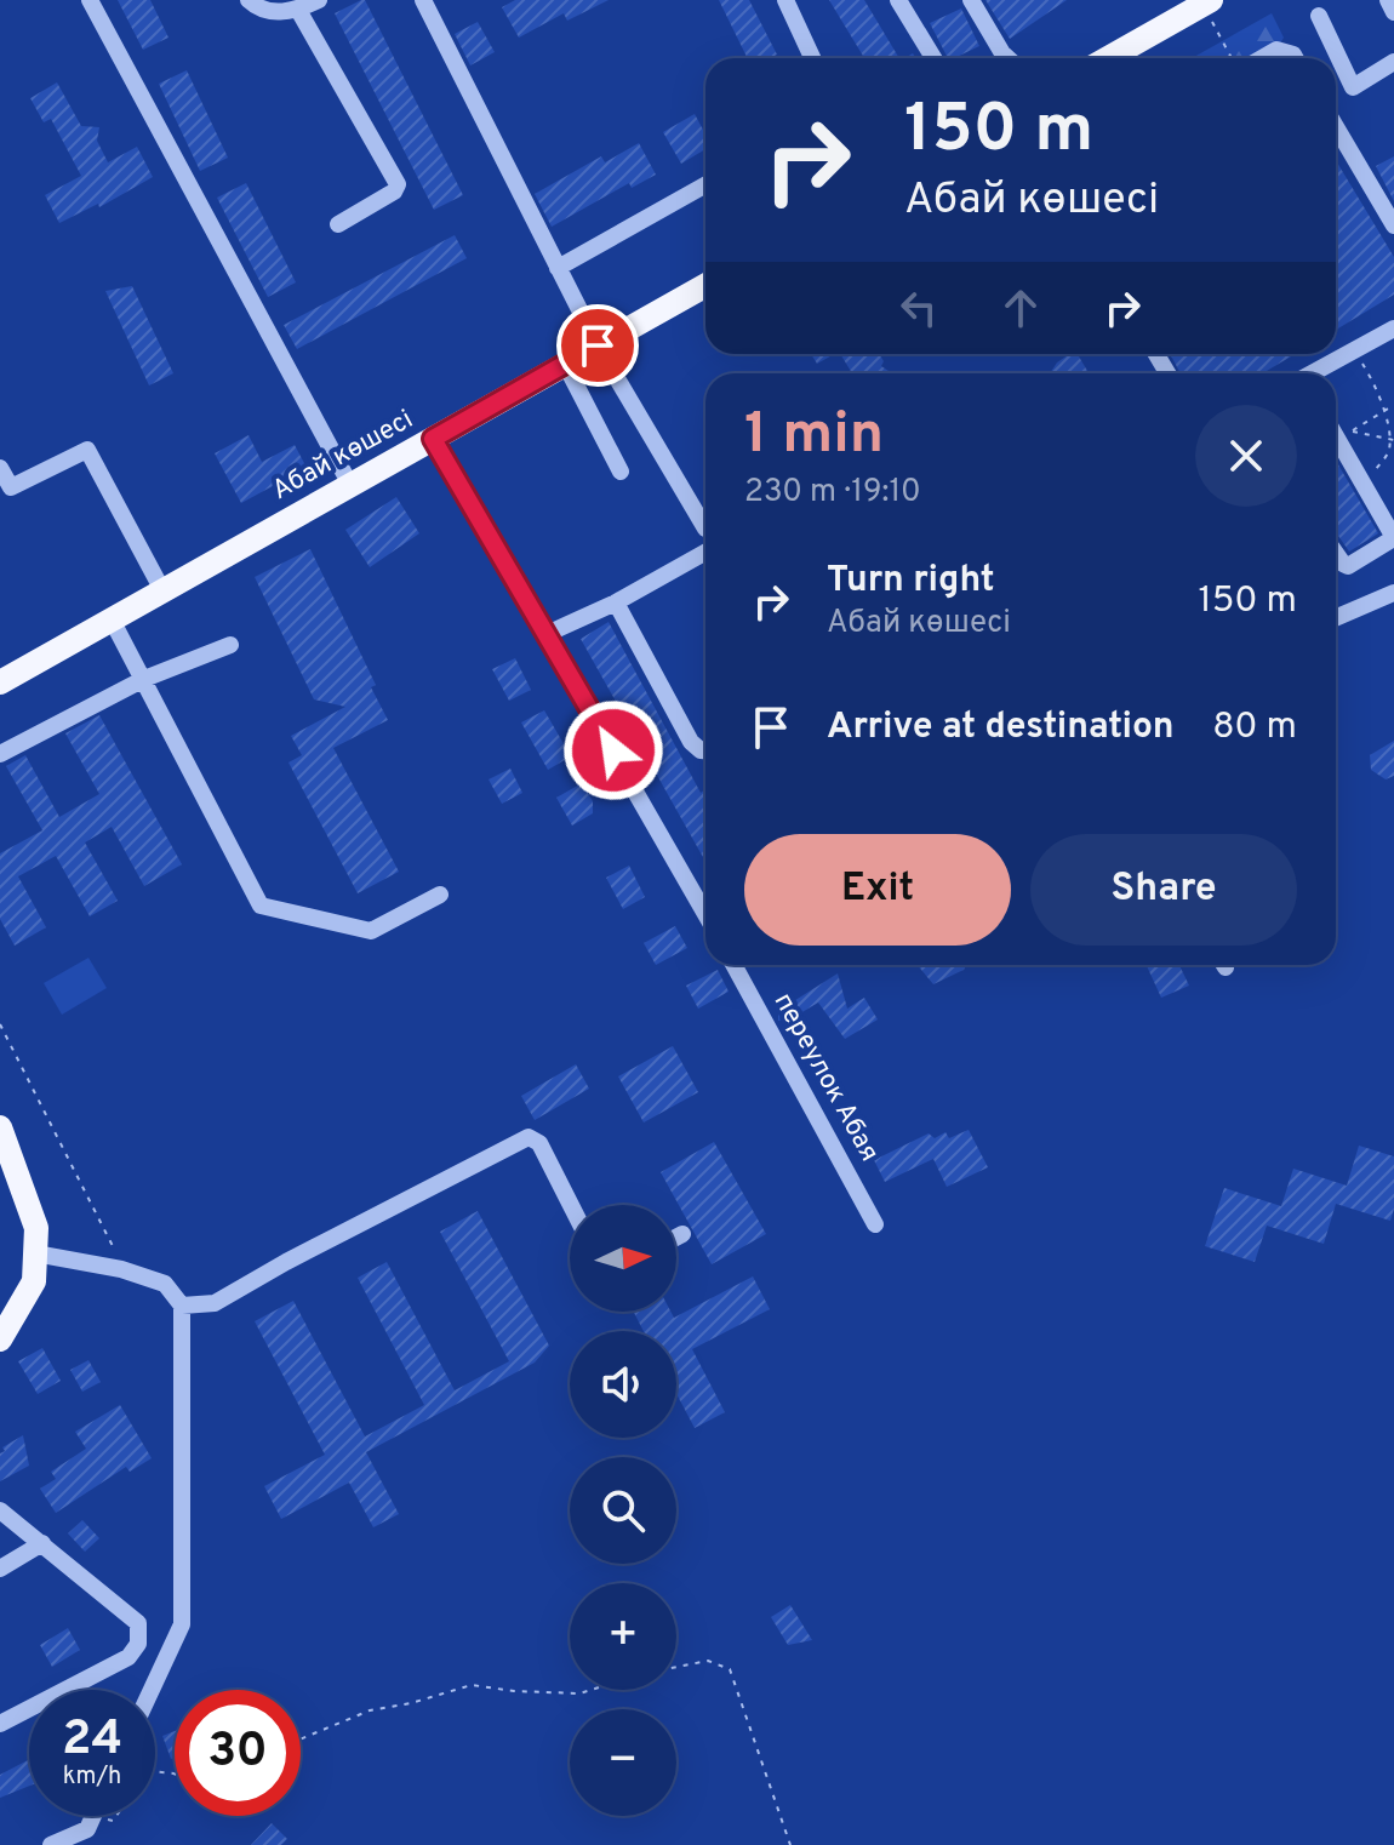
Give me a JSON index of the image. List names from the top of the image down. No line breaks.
{"streets":{"main road":["Абай көшесі"],"street":["переулок Абая"]},"north":"right","page":{"turn":["150 m","Абай көшесі"],"heading":["1 min","230 m · 19:10"],"list":[{"name":"Turn right","note":"Абай көшесі","value":"150 m"},{"name":"Arrive at destination","value":"80 m"}],"buttons":["Exit","Share"],"map_buttons":["+","−"],"speed":"24 km/h","limit":"30"}}
